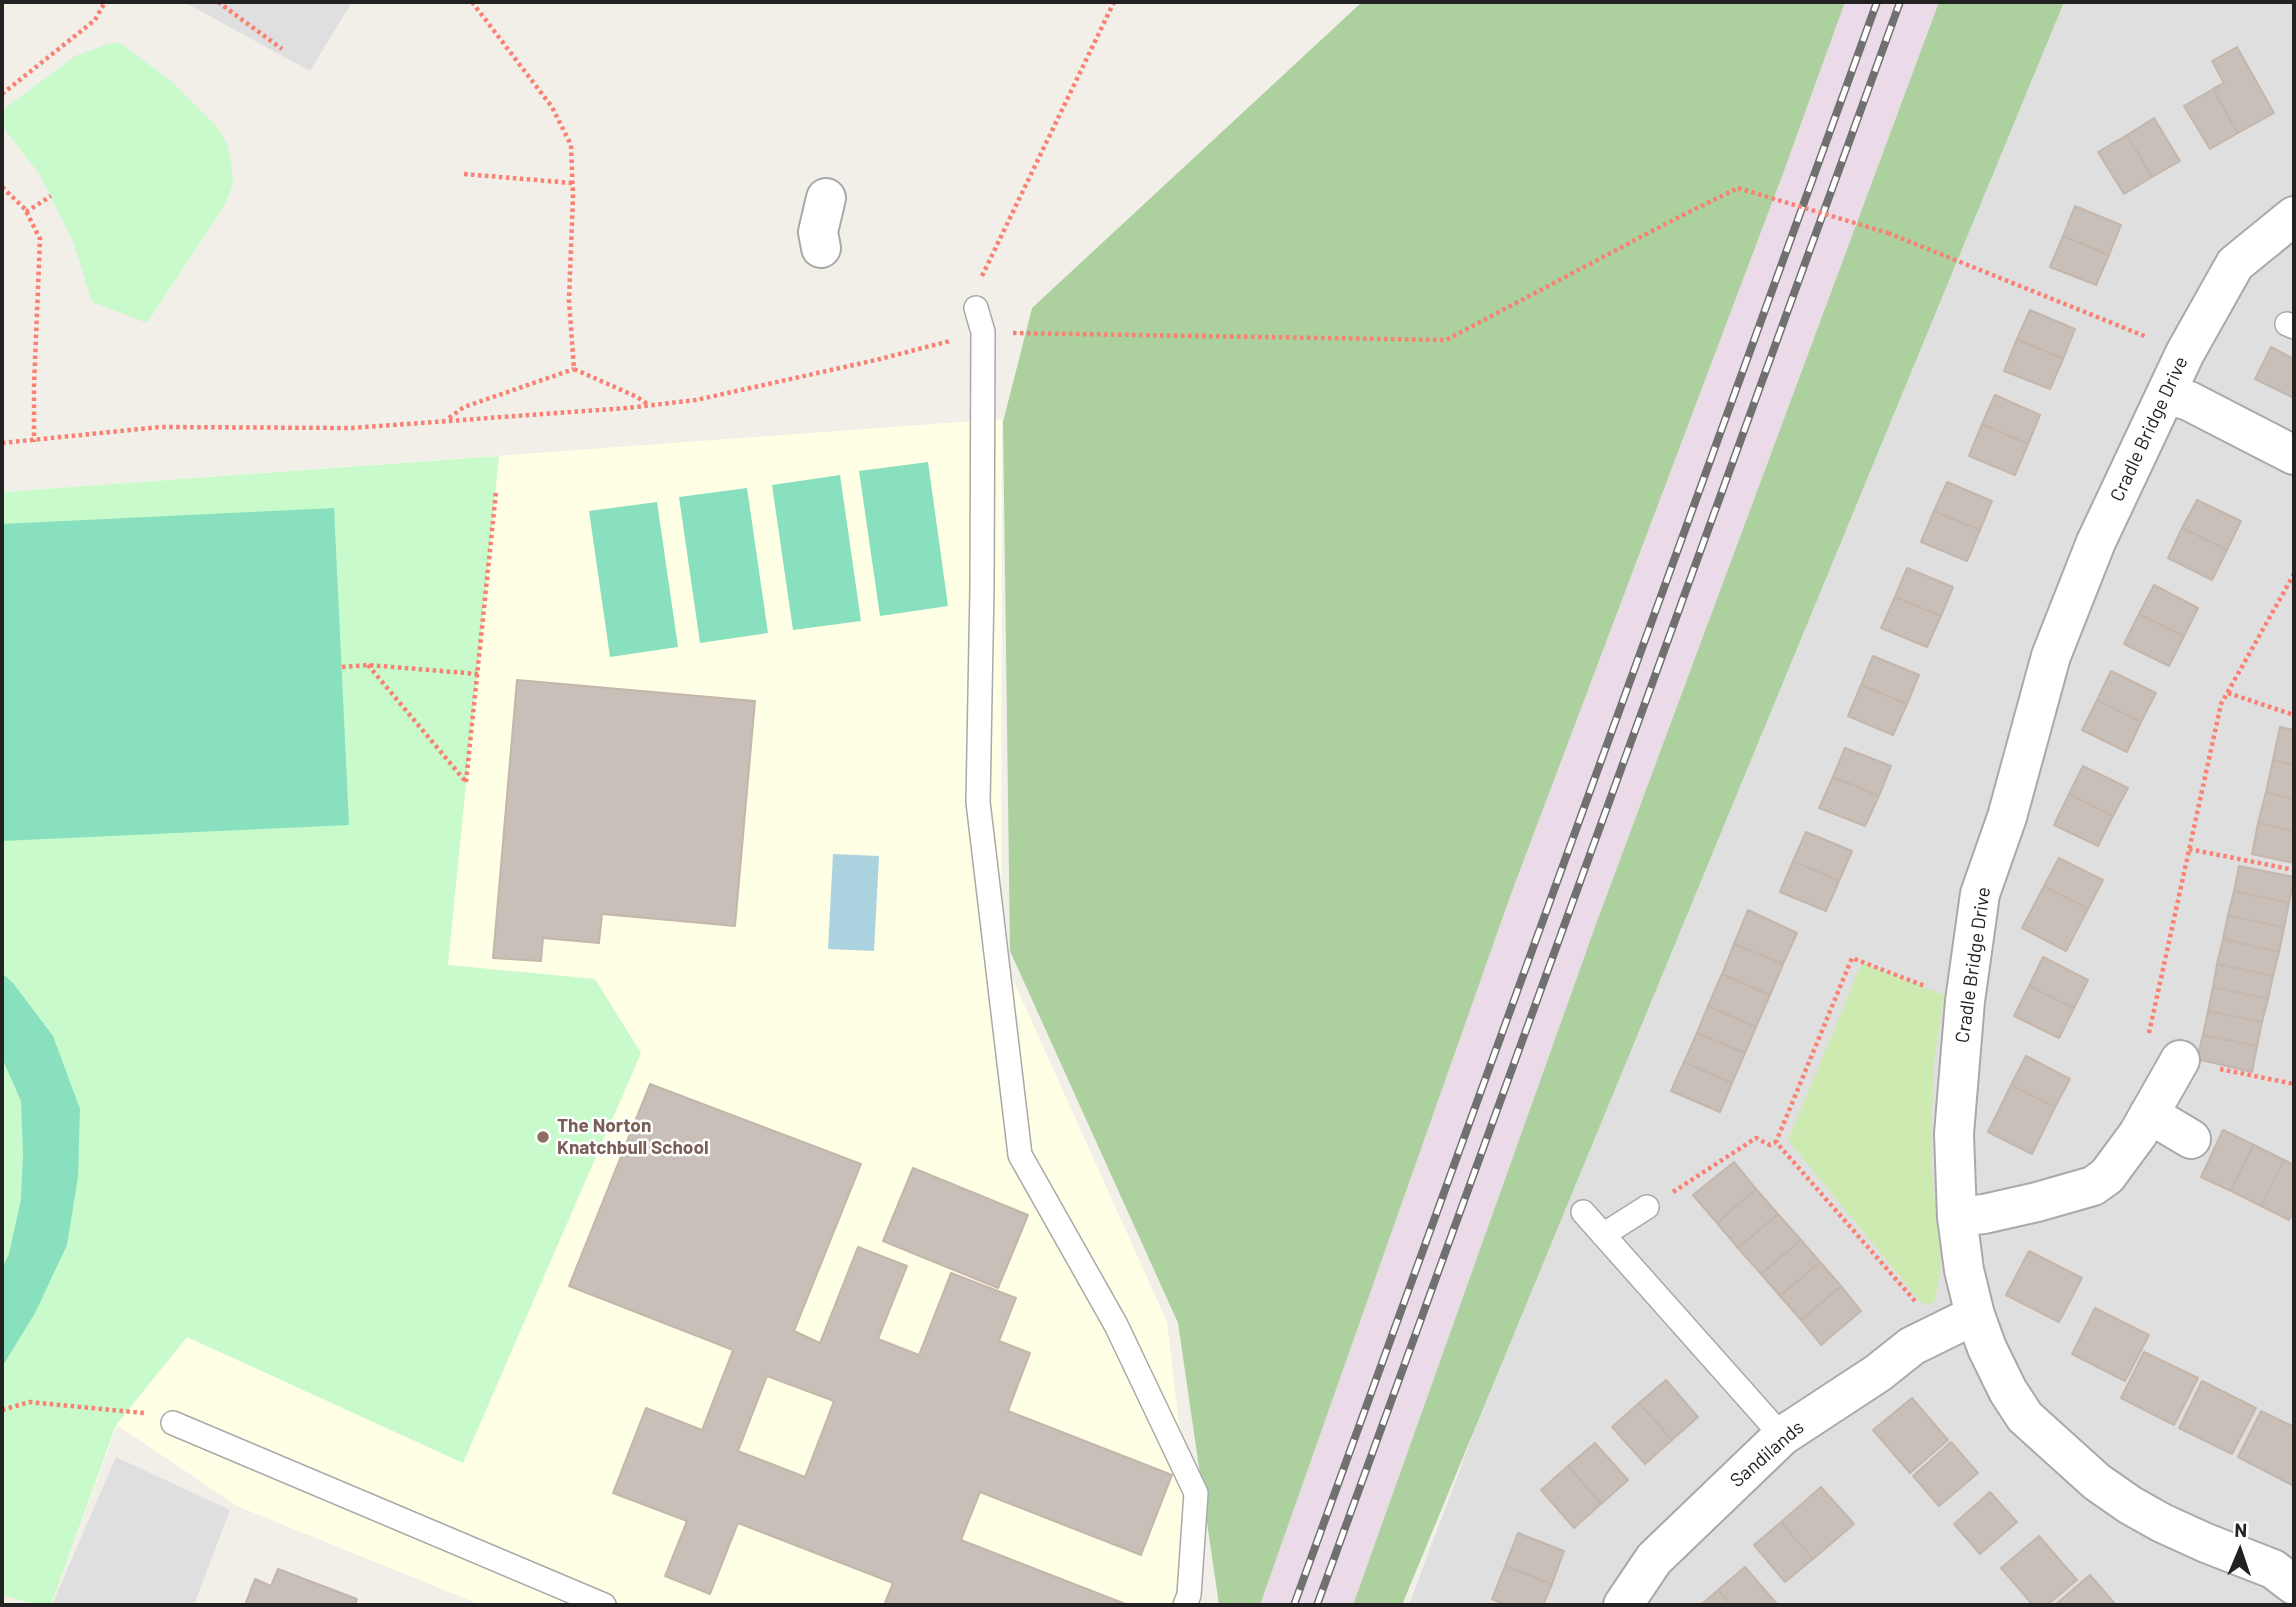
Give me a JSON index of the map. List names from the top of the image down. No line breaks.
{"streets":{"street":["Cradle Bridge Drive","Sandilands"]},"crossings":[["Cradle Bridge Drive","Sandilands"]],"places":["The Norton Knatchbull School"],"north":"top"}
